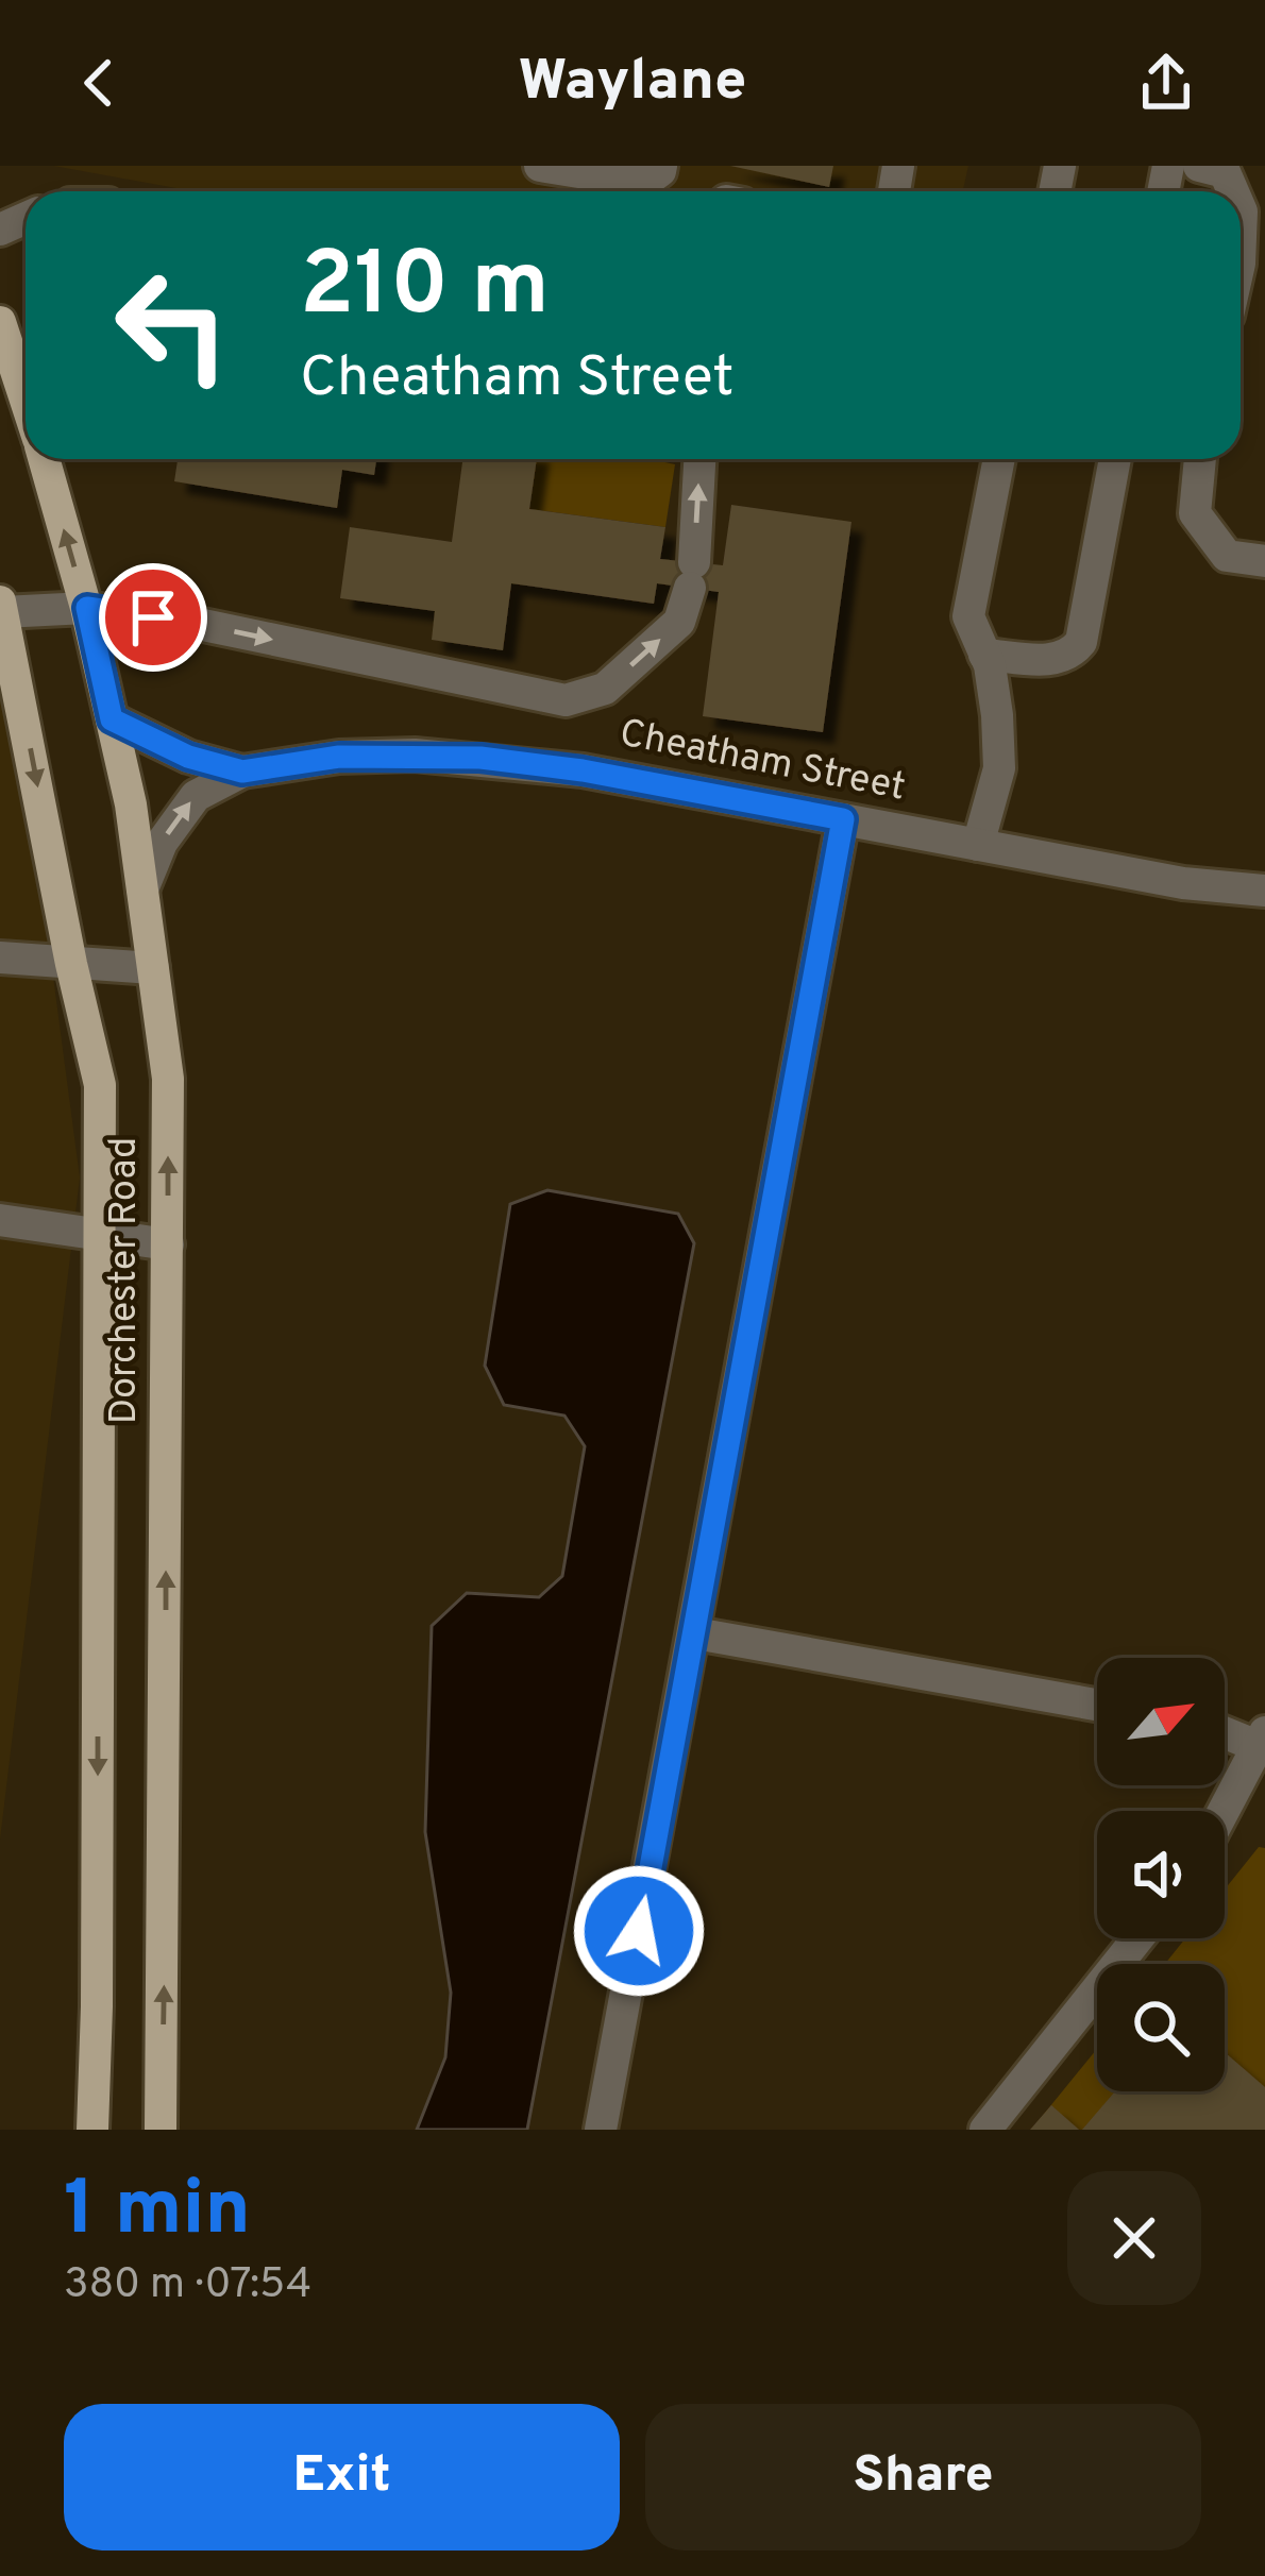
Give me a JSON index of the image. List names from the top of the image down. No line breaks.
{"streets":{"main road":["Dorchester Road"],"street":["Cheatham Street"]},"crossings":[["Cheatham Street","Dorchester Road"]],"north":"top right","page":{"header":"Waylane","turn":["210 m","Cheatham Street"],"heading":["1 min","380 m · 07:54"],"buttons":["Exit","Share"]}}
